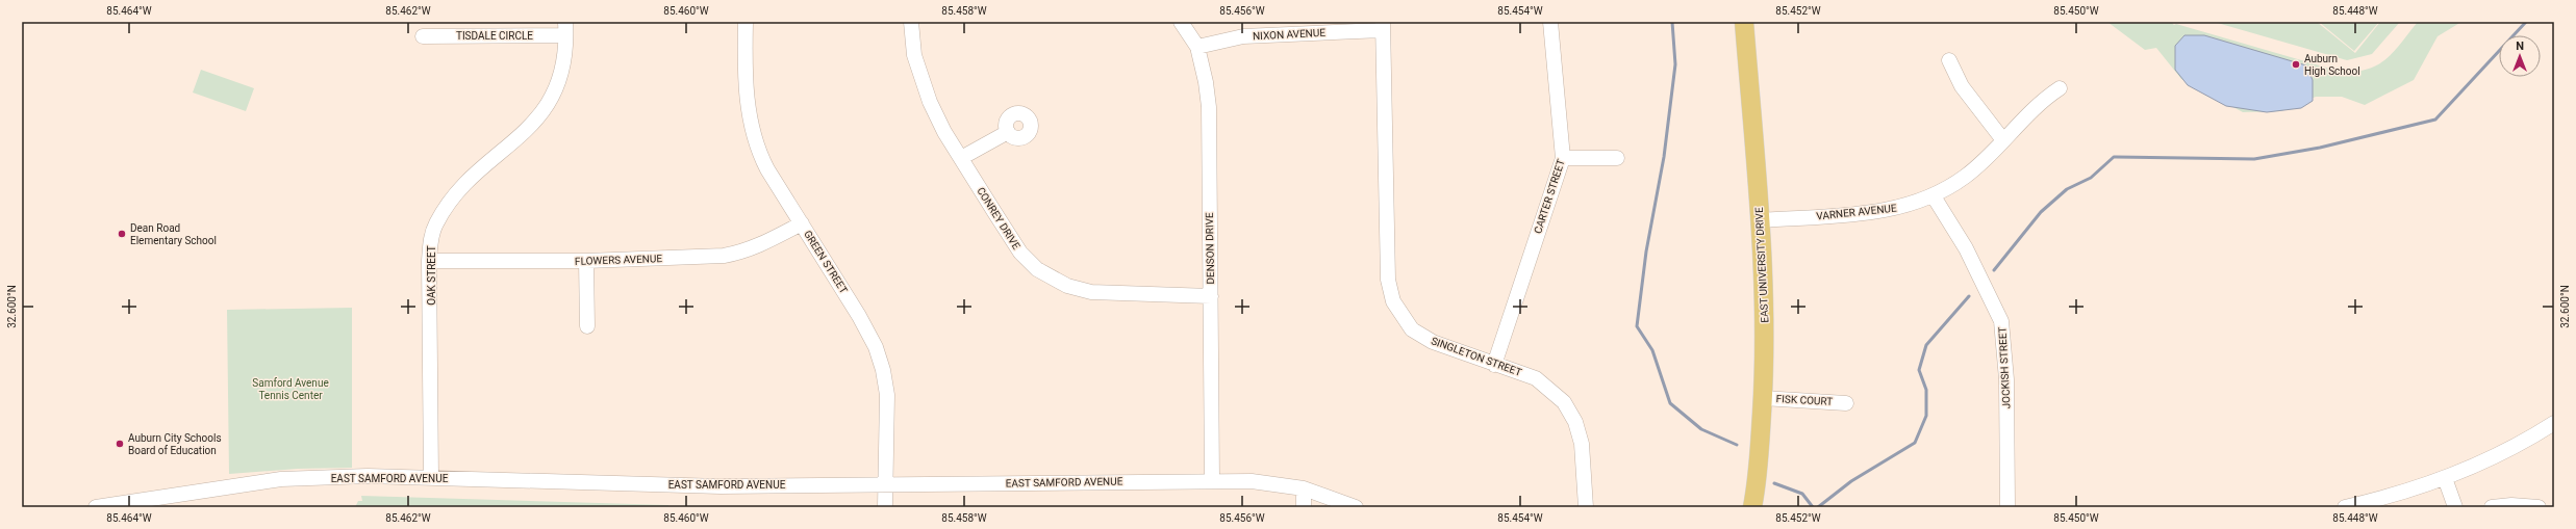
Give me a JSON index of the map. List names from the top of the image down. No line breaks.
{"streets":{"main road":["EAST UNIVERSITY DRIVE"],"street":["NIXON AVENUE","TISDALE CIRCLE","CARTER STREET","VARNER AVENUE","CONREY DRIVE","DENSON DRIVE","FLOWERS AVENUE","GREEN STREET","OAK STREET","SINGLETON STREET","JOCKISH STREET","FISK COURT","EAST SAMFORD AVENUE"]},"crossings":[["NIXON AVENUE","DENSON DRIVE"],["NIXON AVENUE","SINGLETON STREET"],["TISDALE CIRCLE","OAK STREET"],["CARTER STREET","SINGLETON STREET"],["VARNER AVENUE","EAST UNIVERSITY DRIVE"],["VARNER AVENUE","JOCKISH STREET"],["CONREY DRIVE","DENSON DRIVE"],["DENSON DRIVE","EAST SAMFORD AVENUE"],["FLOWERS AVENUE","GREEN STREET"],["FLOWERS AVENUE","OAK STREET"],["GREEN STREET","EAST SAMFORD AVENUE"],["EAST UNIVERSITY DRIVE","FISK COURT"],["OAK STREET","EAST SAMFORD AVENUE"]],"parks":["Samford Avenue Tennis Center"],"places":["Auburn High School","Dean Road Elementary School","Auburn City Schools Board of Education"],"north":"top","coordinates":["85.464°W","85.462°W","85.460°W","85.458°W","85.456°W","85.454°W","85.452°W","85.450°W","85.448°W","32.600°N"]}
